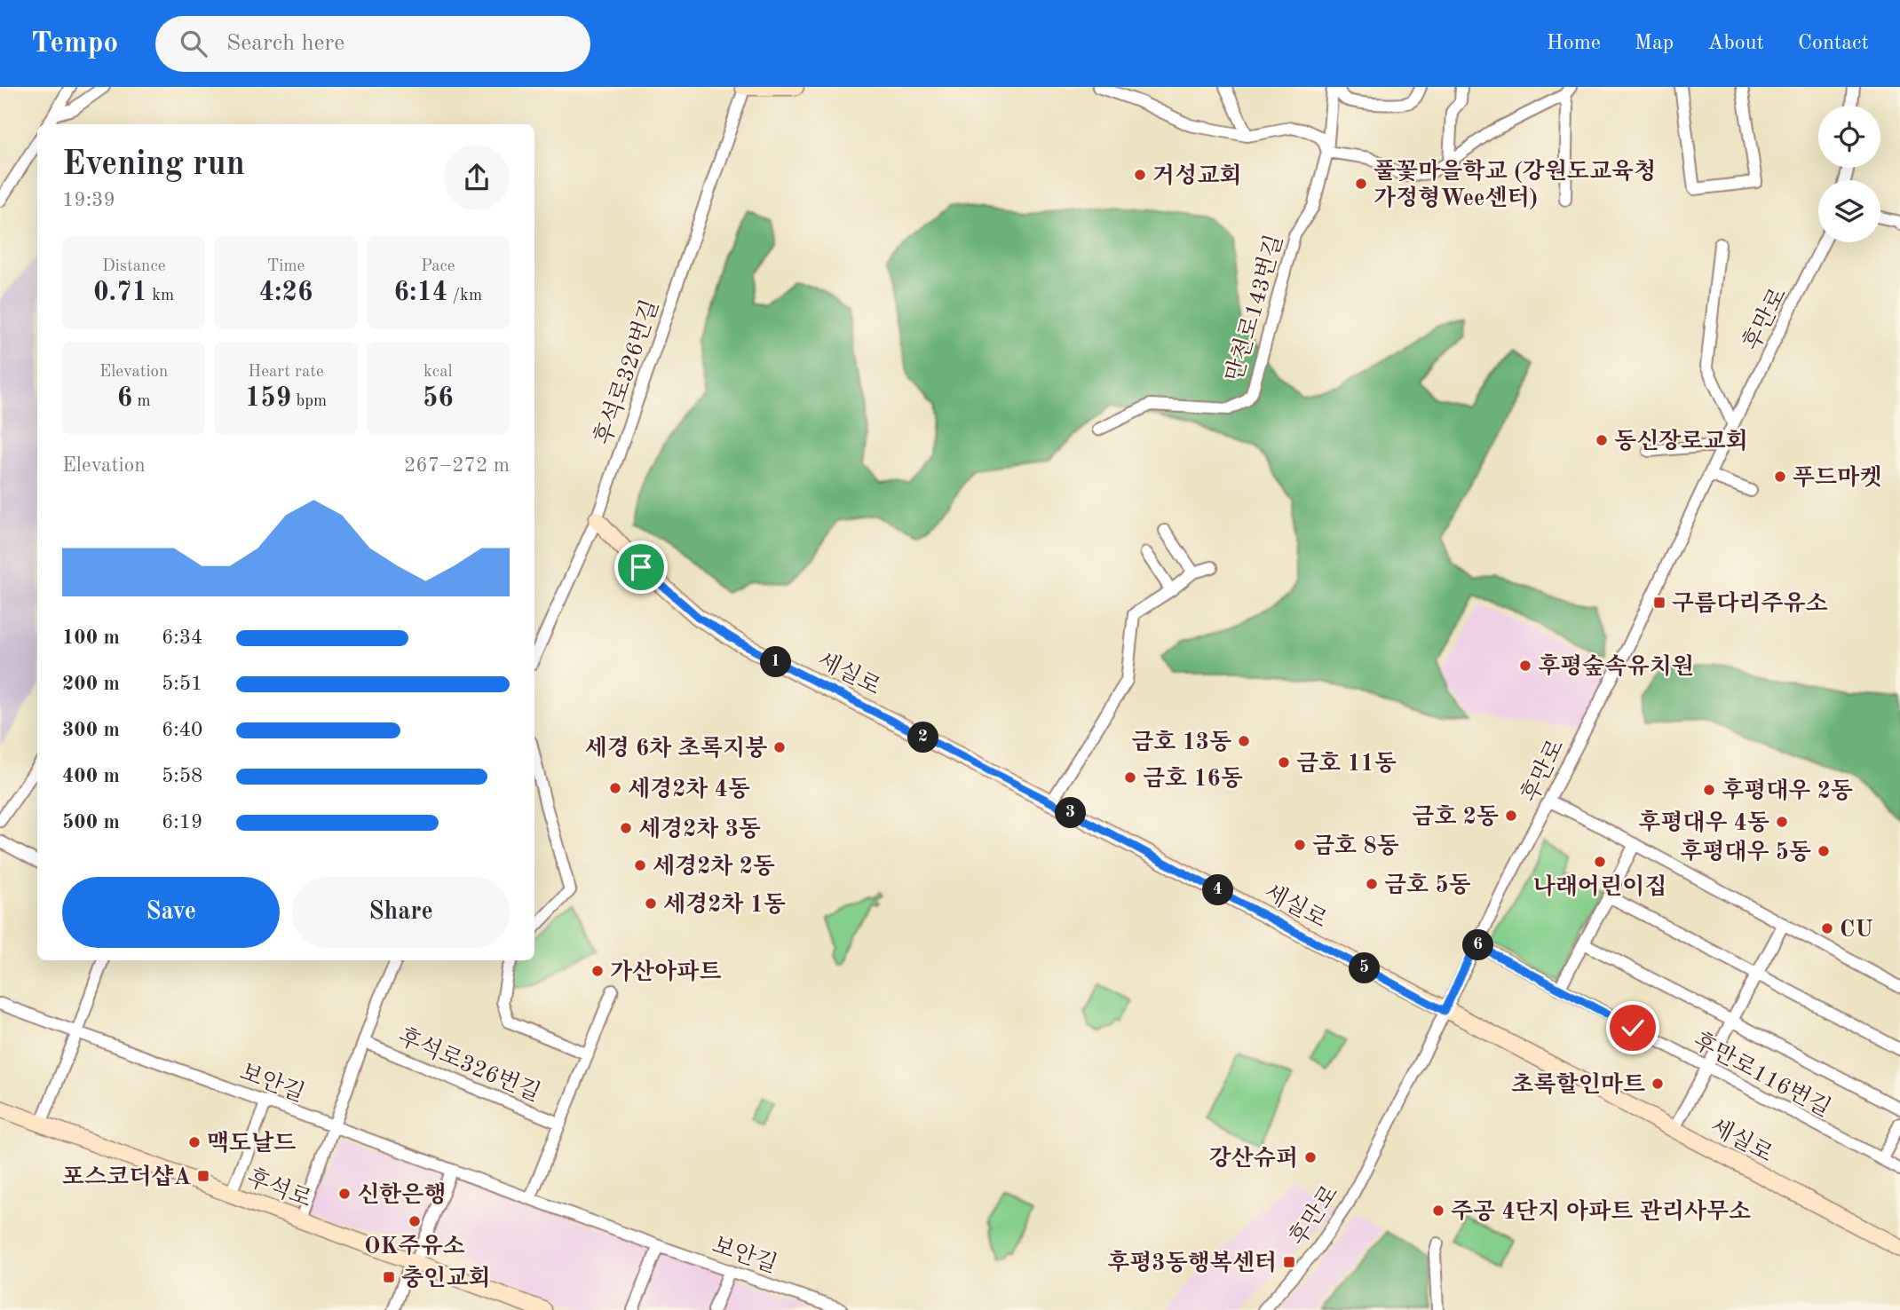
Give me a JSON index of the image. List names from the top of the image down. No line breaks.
{"streets":{"street":["만천로143번길","후만로","후석로326번길","세실로","후만로116번길","보안길","후석로"]},"crossings":[["후만로","세실로"],["후만로","후만로116번길"],["후석로326번길","세실로"],["후석로326번길","보안길"],["후석로326번길","후석로"]],"places":{"other":["거성교회","풀꽃마을학교 (강원도교육청 가정형Wee센터)","동신장로교회","푸드마켓","후평숲속유치원","금호 13동","세경 6차 초록지붕","금호 11동","금호 16동","세경2차 4동","후평대우 2동","금호 2동","후평대우 4동","세경2차 3동","금호 8동","후평대우 5동","나래어린이집","세경2차 2동","금호 5동","세경2차 1동","CU","가산아파트","초록할인마트","맥도날드","강산슈퍼","신한은행","주공 4단지 아파트 관리사무소","OK주유소"],"transit":["구름다리주유소","포스코더샵A","후평3동행복센터","충인교회"]},"page":{"header":"Tempo","search":"Search here","nav":["Home","Map","About","Contact"],"heading":["Evening run","19:39"],"stats":[["Distance","0.71 km"],["Time","4:26"],["Pace","6:14 /km"],["Elevation","6 m"],["Heart rate","159 bpm"],["kcal","56"]],"chart":["Elevation","267–272 m"],"list":[{"name":"100 m","note":"6:34"},{"name":"200 m","note":"5:51"},{"name":"300 m","note":"6:40"},{"name":"400 m","note":"5:58"},{"name":"500 m","note":"6:19"}],"pins":["1","2","3","4","6","5"],"buttons":["Save","Share"]}}
